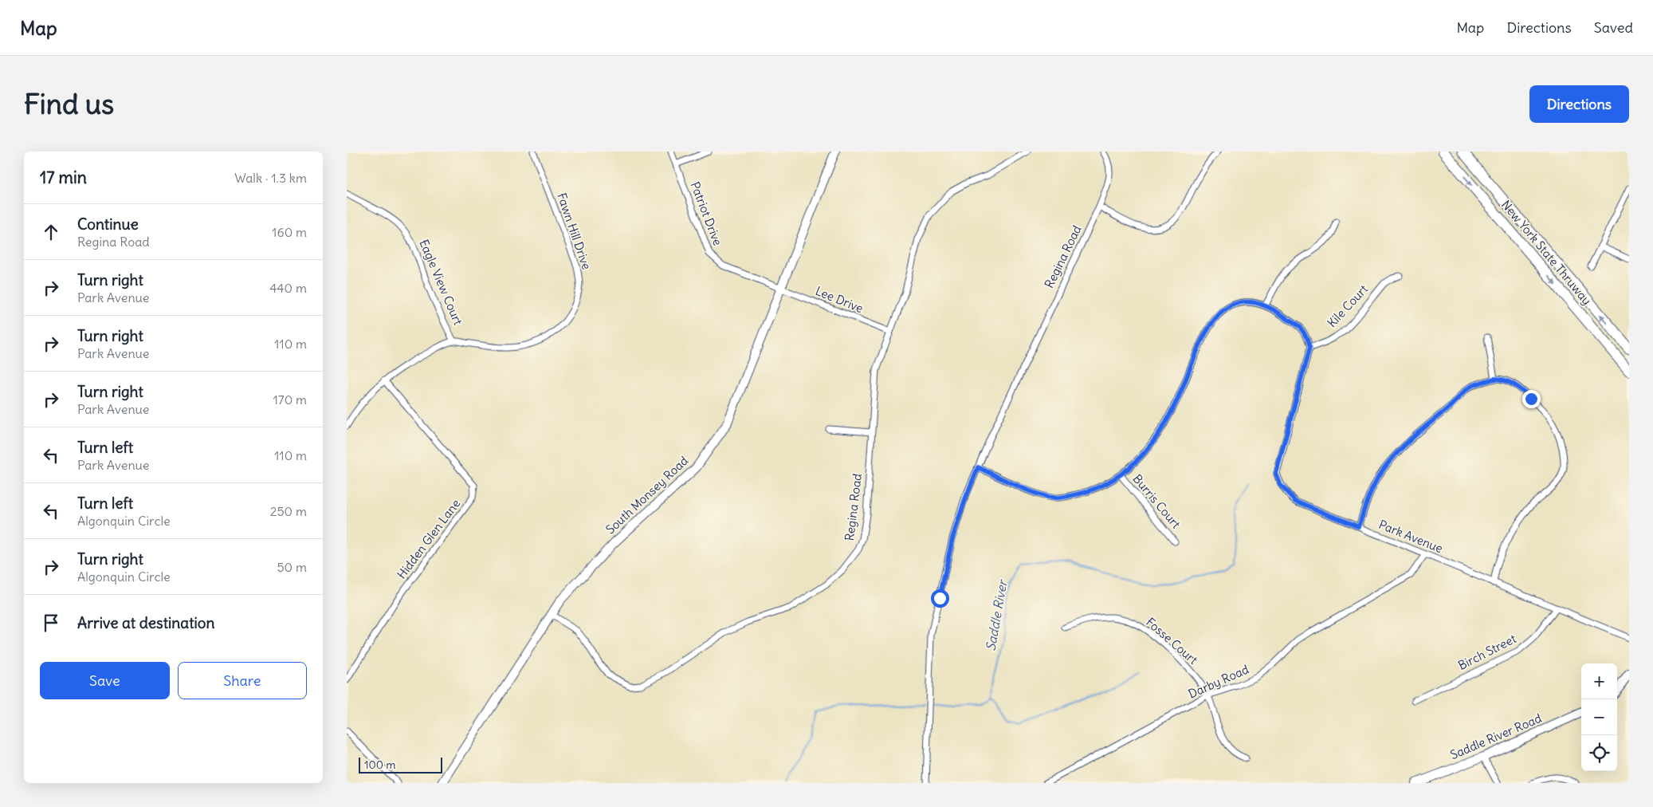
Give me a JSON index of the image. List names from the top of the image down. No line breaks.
{"streets":{"highway":["New York State Thruway"],"street":["Patriot Drive","Fawn Hill Drive","Regina Road","Eagle View Court","Lee Drive","Kile Court","South Monsey Road","Burris Court","Park Avenue","Hidden Glen Lane","Fosse Court","Birch Street","Darby Road","Saddle River Road"]},"crossings":[["Patriot Drive","Lee Drive"],["Patriot Drive","South Monsey Road"],["Fawn Hill Drive","Eagle View Court"],["Regina Road","Lee Drive"],["Regina Road","South Monsey Road"],["Lee Drive","South Monsey Road"],["Kile Court","Park Avenue"],["Park Avenue","Birch Street"],["Park Avenue","Darby Road"],["Fosse Court","Darby Road"]],"water":["Saddle River"],"scale_bar":"100 m","page":{"header":"Map","nav":["Map","Directions","Saved"],"buttons":["Directions",["Save","Share"]],"title":"Find us","heading":["17 min","Walk · 1.3 km"],"list":[["Continue","Regina Road","160 m"],["Turn right","Park Avenue","440 m"],["Turn right","Park Avenue","110 m"],["Turn right","Park Avenue","170 m"],["Turn left","Park Avenue","110 m"],["Turn left","Algonquin Circle","250 m"],["Turn right","Algonquin Circle","50 m"],"Arrive at destination"],"map_buttons":["+","−"],"scale":"100 m"}}
